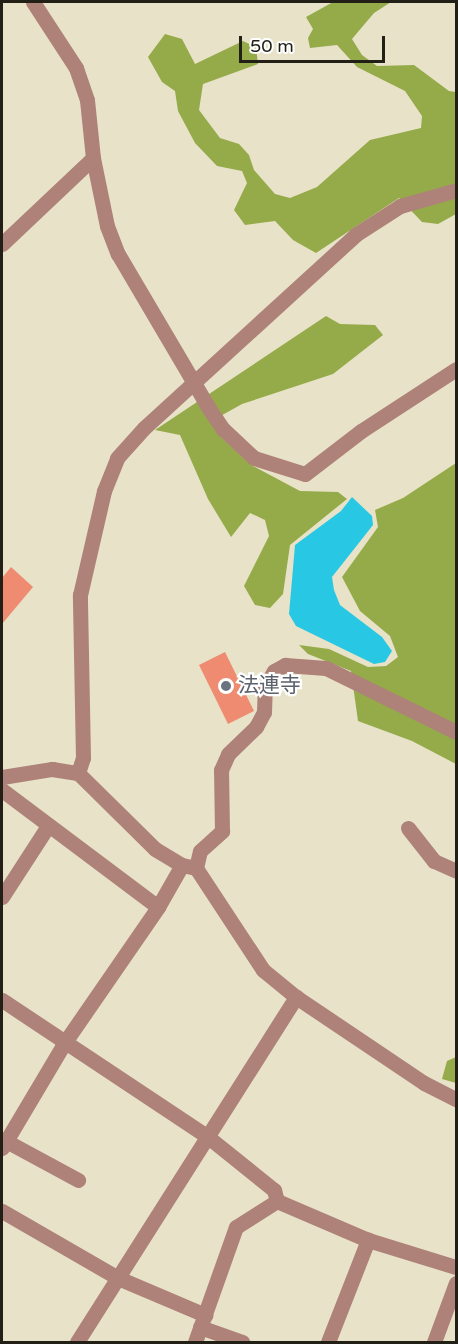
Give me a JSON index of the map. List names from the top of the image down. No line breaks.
{"places":["法連寺"],"scale_bar":"50 m"}
